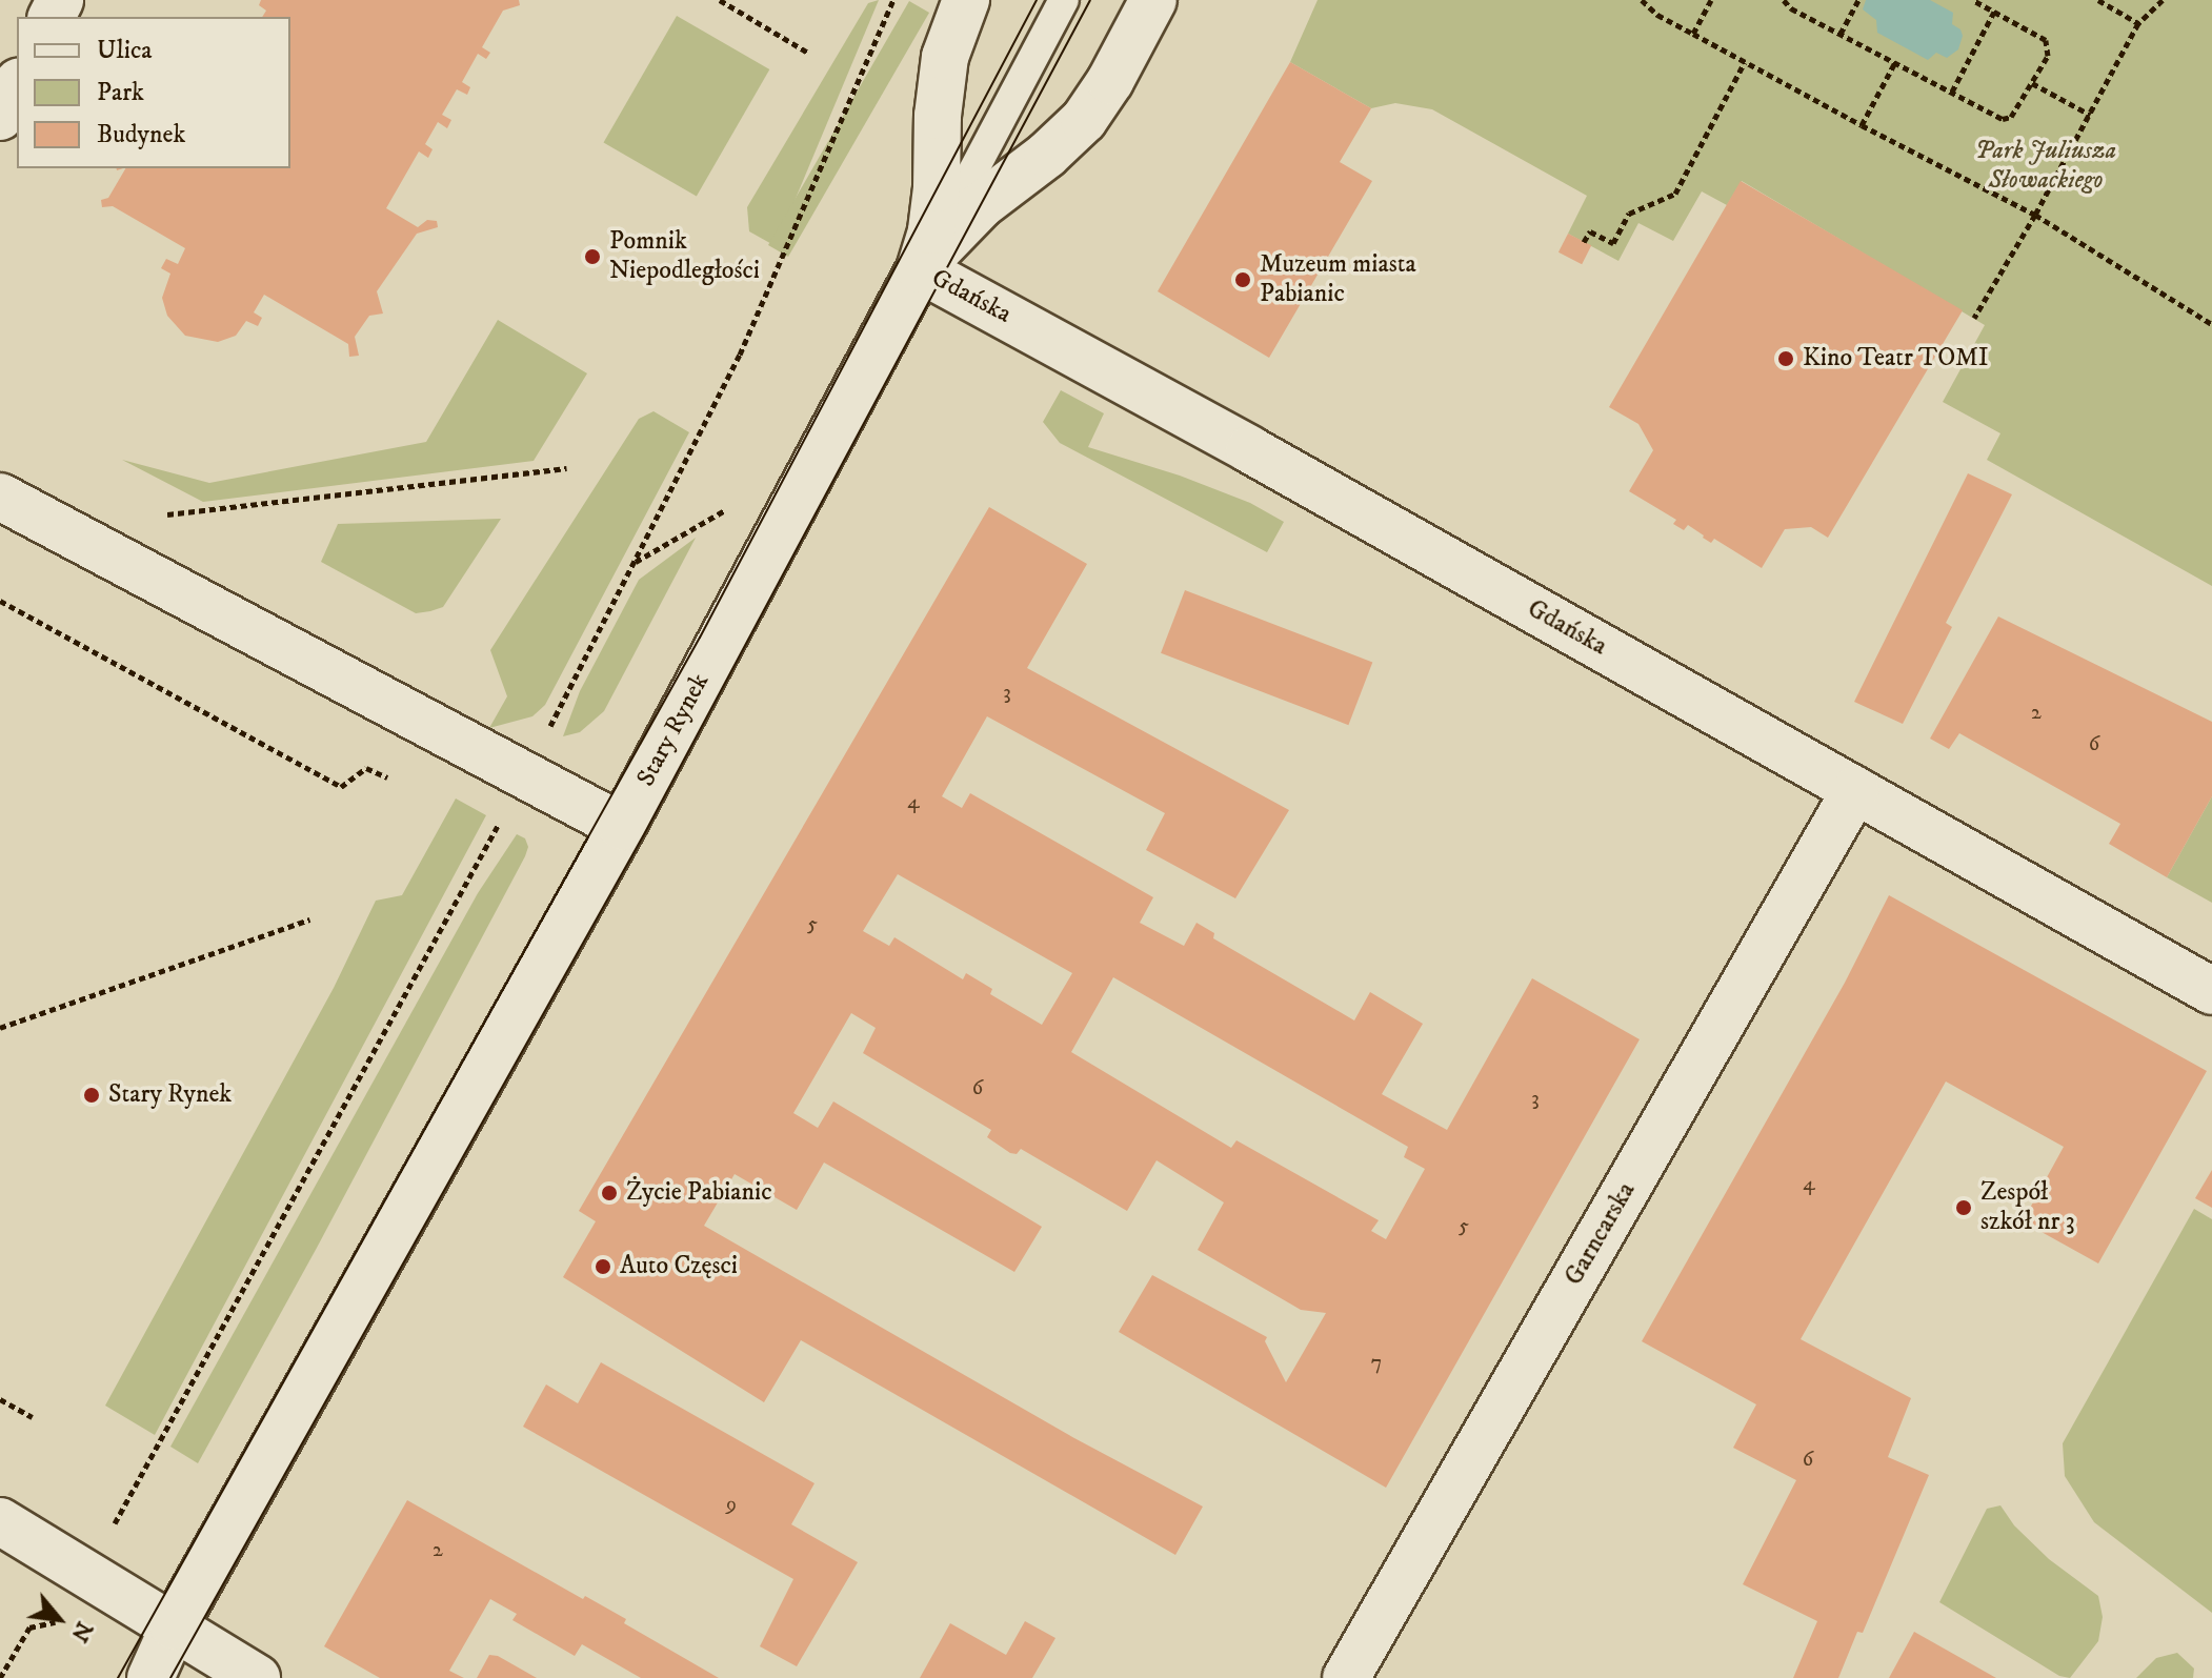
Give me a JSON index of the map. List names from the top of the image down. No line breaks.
{"streets":{"street":["Gdańska","Stary Rynek","Garncarska"]},"crossings":[["Gdańska","Stary Rynek"],["Gdańska","Garncarska"]],"parks":["Park Juliusza Słowackiego"],"places":["Pomnik Niepodległości","Muzeum miasta Pabianic","Kino Teatr TOMI","Stary Rynek","Życie Pabianic","Zespół szkół nr 3","Auto Częsci"],"house_numbers":["3","2","6","4","5","6","3","4","5","7","6","9","2"],"legend":["Ulica","Park","Budynek"],"north":"bottom right"}
